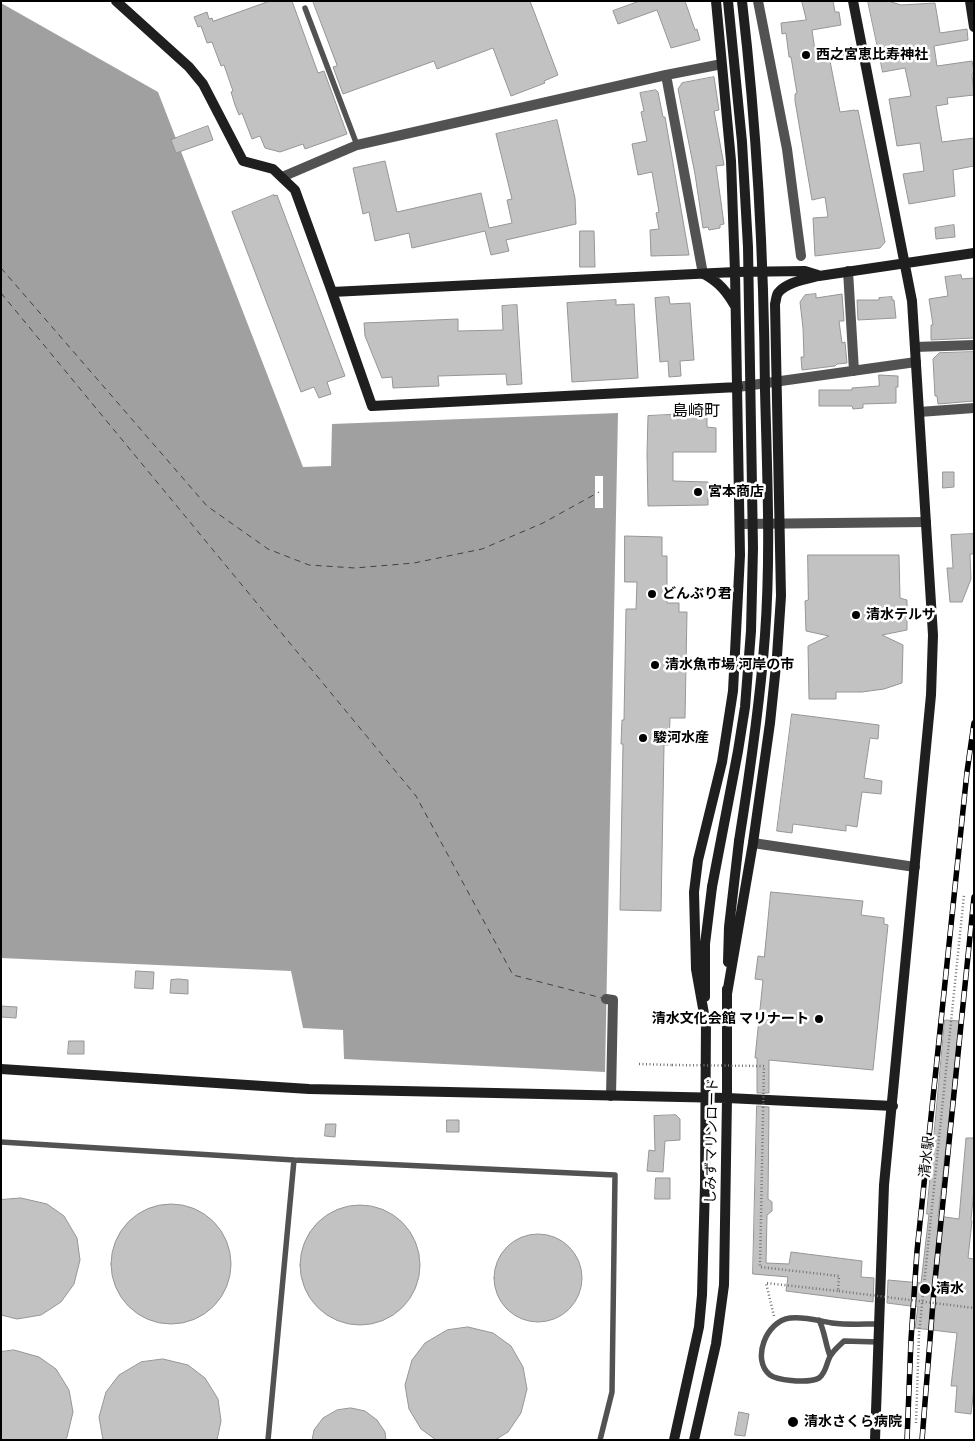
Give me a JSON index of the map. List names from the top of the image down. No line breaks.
{"streets":{"street":["しみずマリンロード"],"path":["清水駅"]},"districts":["島崎町"],"places":["西之宮恵比寿神社","宮本商店","どんぶり君","清水テルサ","清水魚市場 河岸の市","駿河水産","清水文化会館 マリナート","清水","清水さくら病院"]}
